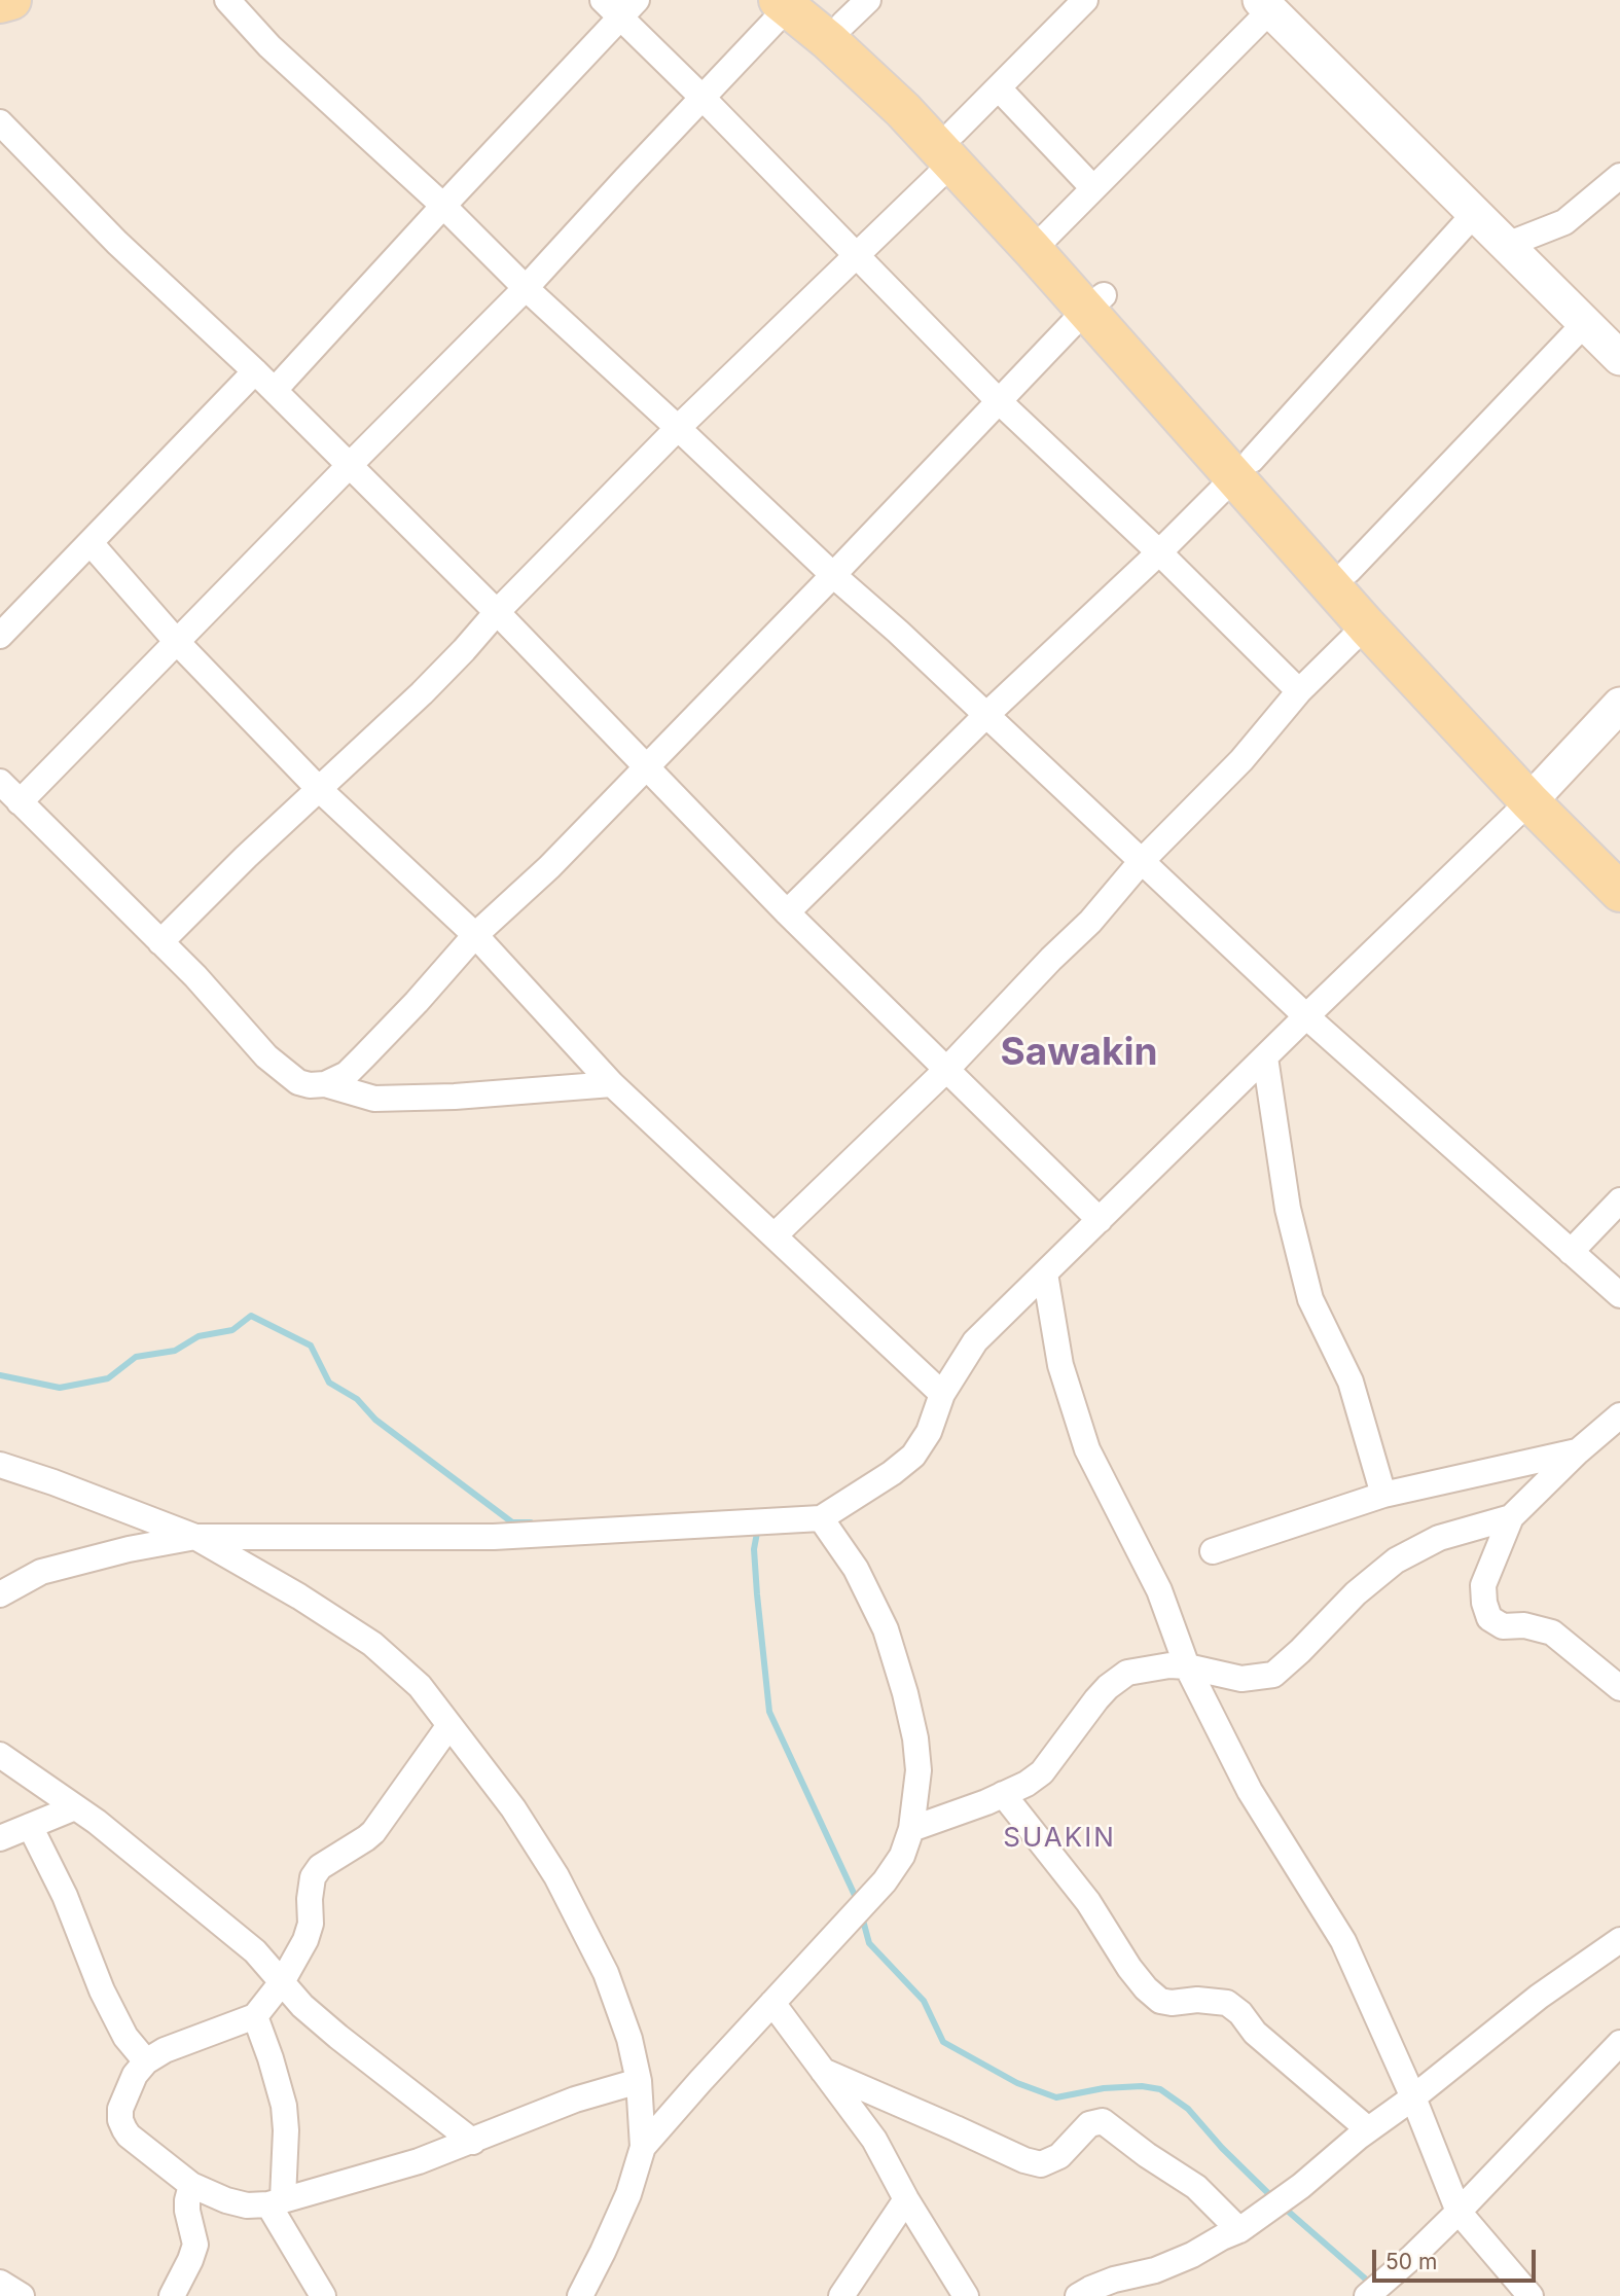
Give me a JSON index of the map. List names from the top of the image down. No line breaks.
{"districts":["Sawakin","SUAKIN"],"scale_bar":"50 m"}
